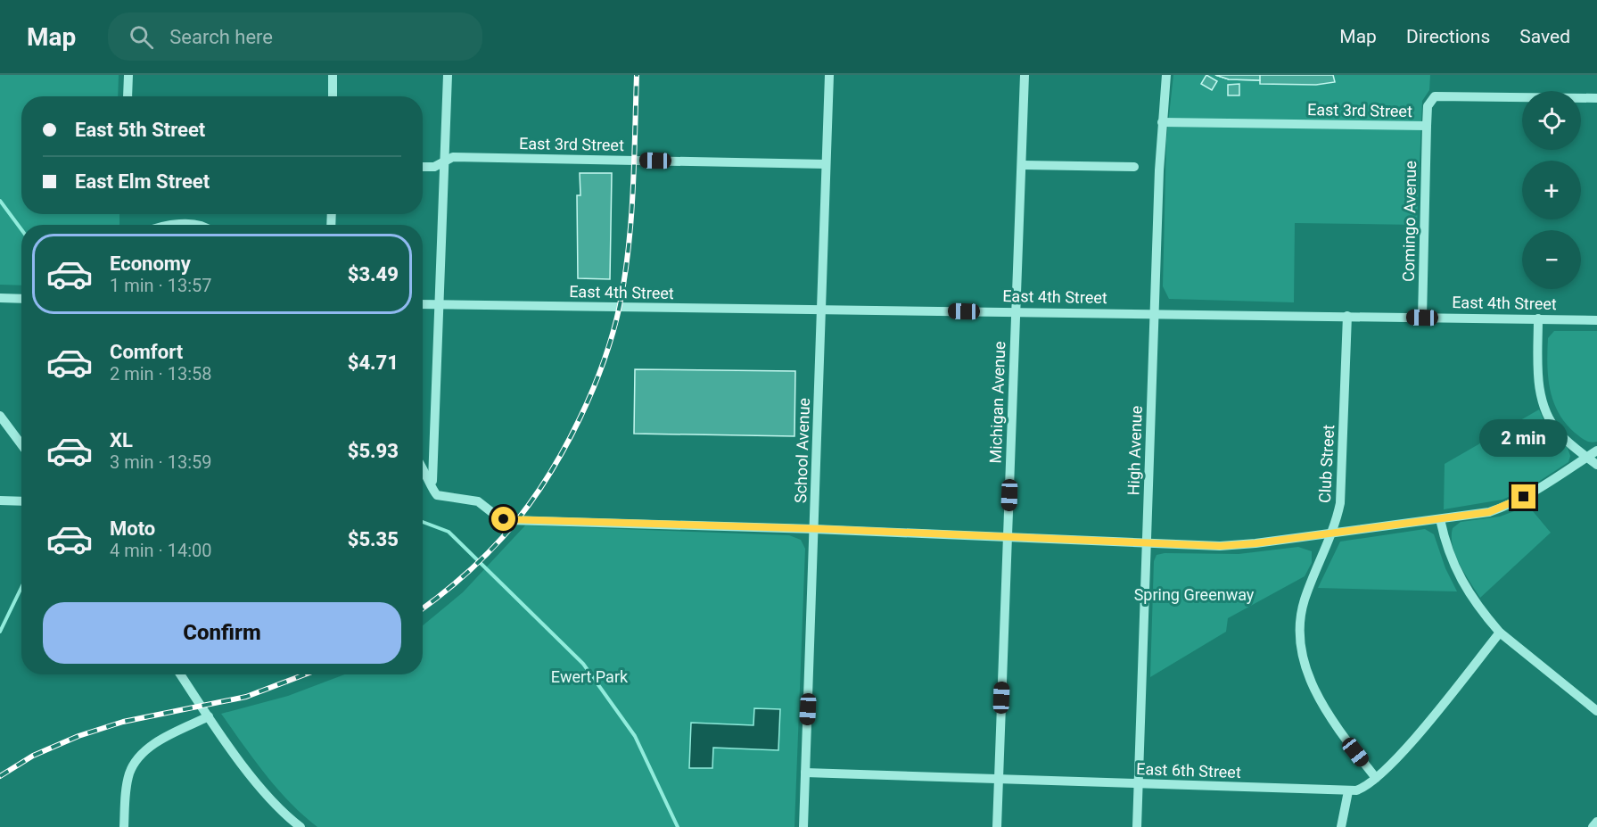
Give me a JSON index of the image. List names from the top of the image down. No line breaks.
{"streets":{"street":["East 3rd Street","Comingo Avenue","East 4th Street","Michigan Avenue","School Avenue","High Avenue","Club Street","East 6th Street"]},"crossings":[["East 3rd Street","Comingo Avenue"],["East 3rd Street","School Avenue"],["East 3rd Street","High Avenue"],["Comingo Avenue","East 4th Street"],["East 4th Street","Michigan Avenue"],["East 4th Street","School Avenue"],["East 4th Street","High Avenue"],["East 4th Street","Club Street"],["Michigan Avenue","East 6th Street"],["School Avenue","East 6th Street"],["High Avenue","East 6th Street"],["Club Street","East 6th Street"]],"parks":["Spring Greenway","Ewert Park"],"page":{"header":"Map","search":"Search here","nav":["Map","Directions","Saved"],"map_buttons":["+","−"],"banner":["East 5th Street","East Elm Street"],"list":[{"name":"Economy","note":"1 min · 13:57","value":"$3.49"},{"name":"Comfort","note":"2 min · 13:58","value":"$4.71"},{"name":"XL","note":"3 min · 13:59","value":"$5.93"},{"name":"Moto","note":"4 min · 14:00","value":"$5.35"}],"bubble":"2 min","buttons":"Confirm"}}
